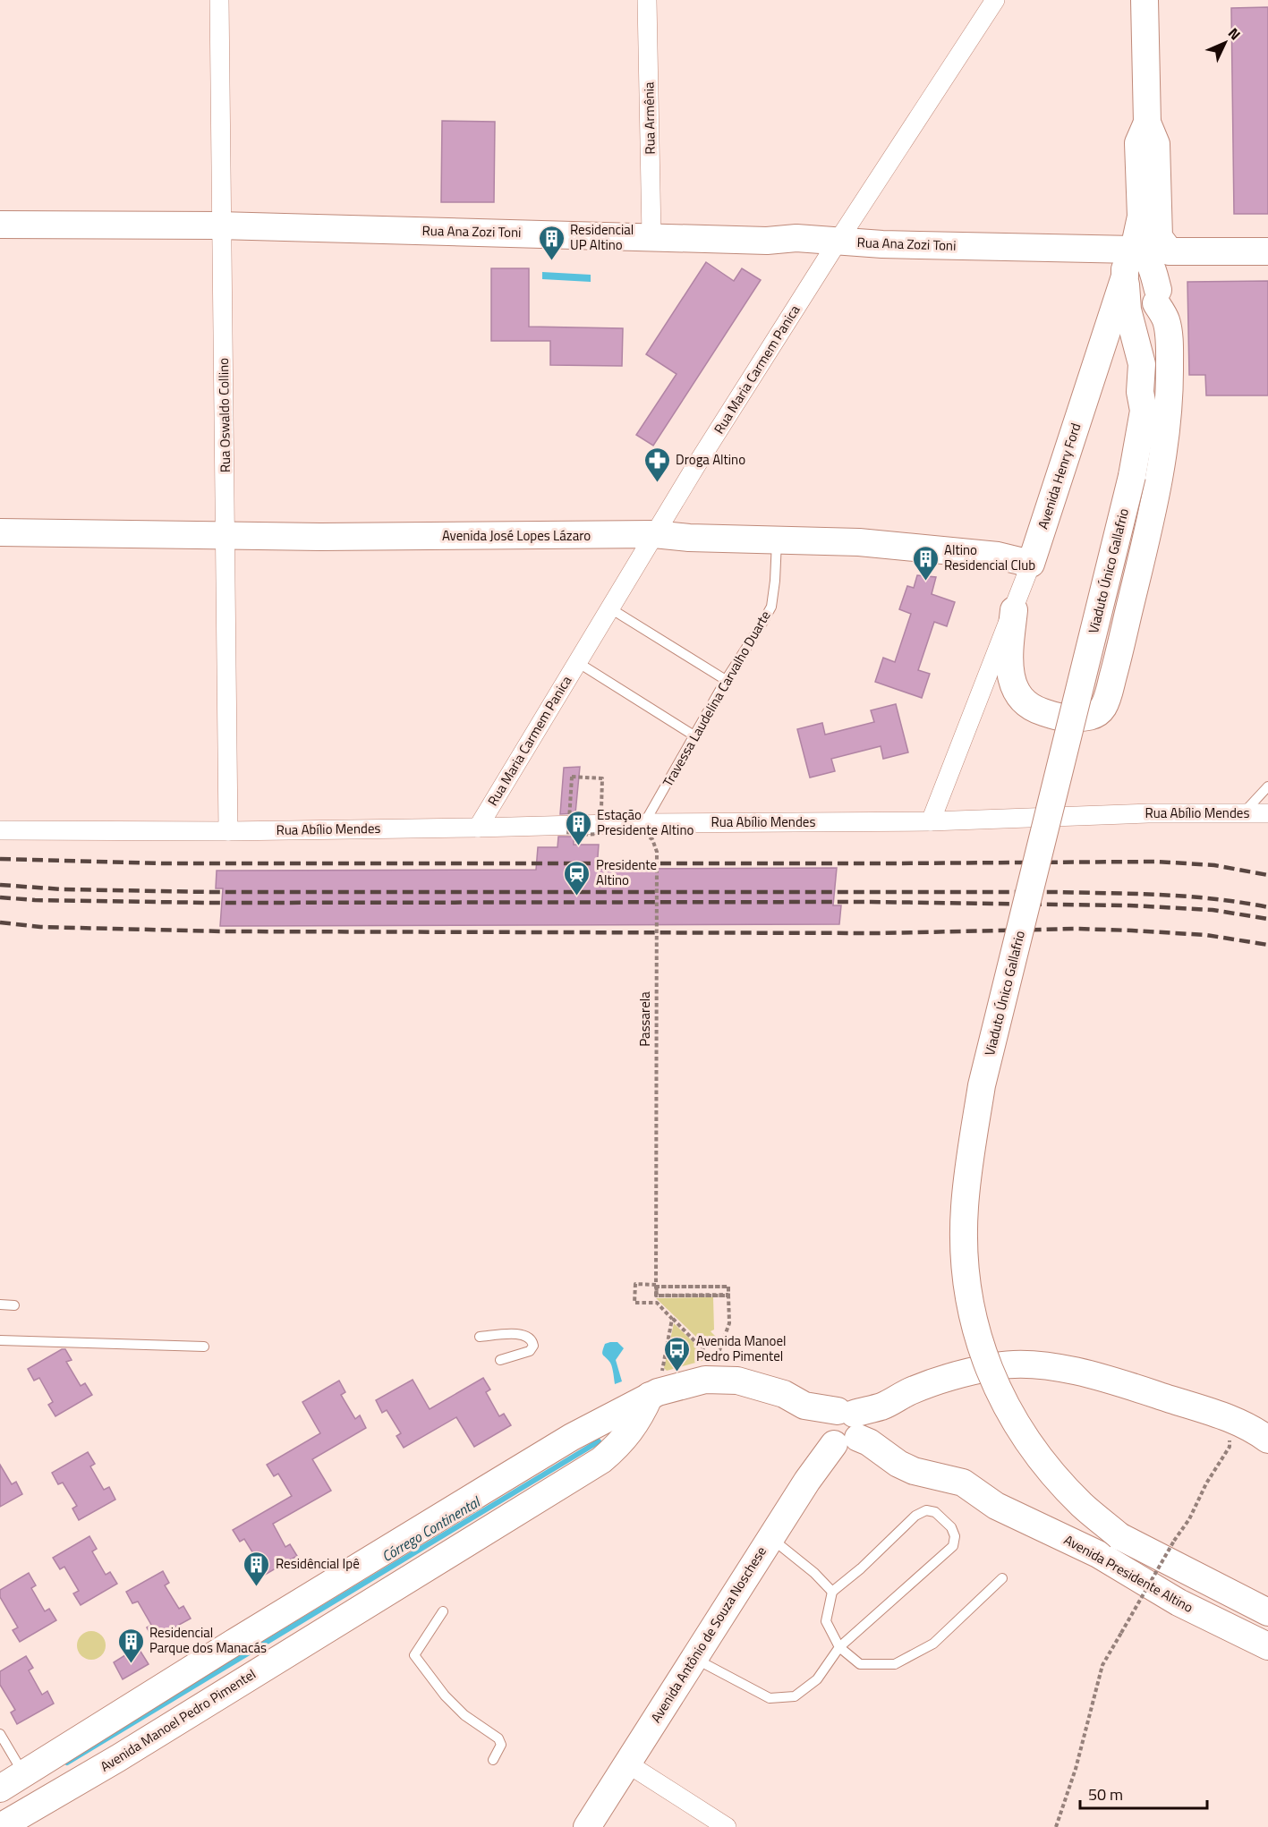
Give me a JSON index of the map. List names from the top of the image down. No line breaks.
{"streets":{"main road":["Rua Ana Zozi Toni","Avenida Henry Ford","Avenida José Lopes Lázaro","Viaduto Único Gallafrio","Avenida Presidente Altino","Avenida Antônio de Souza Noschese","Avenida Manoel Pedro Pimentel"],"street":["Rua Armênia","Rua Maria Carmem Panica","Rua Oswaldo Collino","Rua Abílio Mendes"],"lane":["Travessa Laudelina Carvalho Duarte"],"path":["Passarela"]},"crossings":[["Rua Armênia","Rua Ana Zozi Toni"],["Rua Ana Zozi Toni","Rua Maria Carmem Panica"],["Rua Ana Zozi Toni","Rua Oswaldo Collino"],["Rua Ana Zozi Toni","Avenida Henry Ford"],["Rua Ana Zozi Toni","Viaduto Único Gallafrio"],["Rua Maria Carmem Panica","Avenida José Lopes Lázaro"],["Rua Maria Carmem Panica","Rua Abílio Mendes"],["Rua Oswaldo Collino","Avenida José Lopes Lázaro"],["Rua Oswaldo Collino","Rua Abílio Mendes"],["Avenida Henry Ford","Avenida José Lopes Lázaro"],["Avenida Henry Ford","Viaduto Único Gallafrio"],["Avenida Henry Ford","Rua Abílio Mendes"],["Avenida José Lopes Lázaro","Travessa Laudelina Carvalho Duarte"],["Travessa Laudelina Carvalho Duarte","Rua Abílio Mendes"],["Rua Abílio Mendes","Passarela"],["Avenida Presidente Altino","Avenida Antônio de Souza Noschese"]],"water":["Córrego Continental"],"places":{"building":["Residencial UP Altino","Altino Residencial Club","Estação Presidente Altino","Residêncial Ipê","Residencial Parque dos Manacás"],"pharmacy":["Droga Altino"],"station":["Presidente Altino"],"bus stop":["Avenida Manoel Pedro Pimentel"]},"scale_bar":"50 m","north":"top right"}
